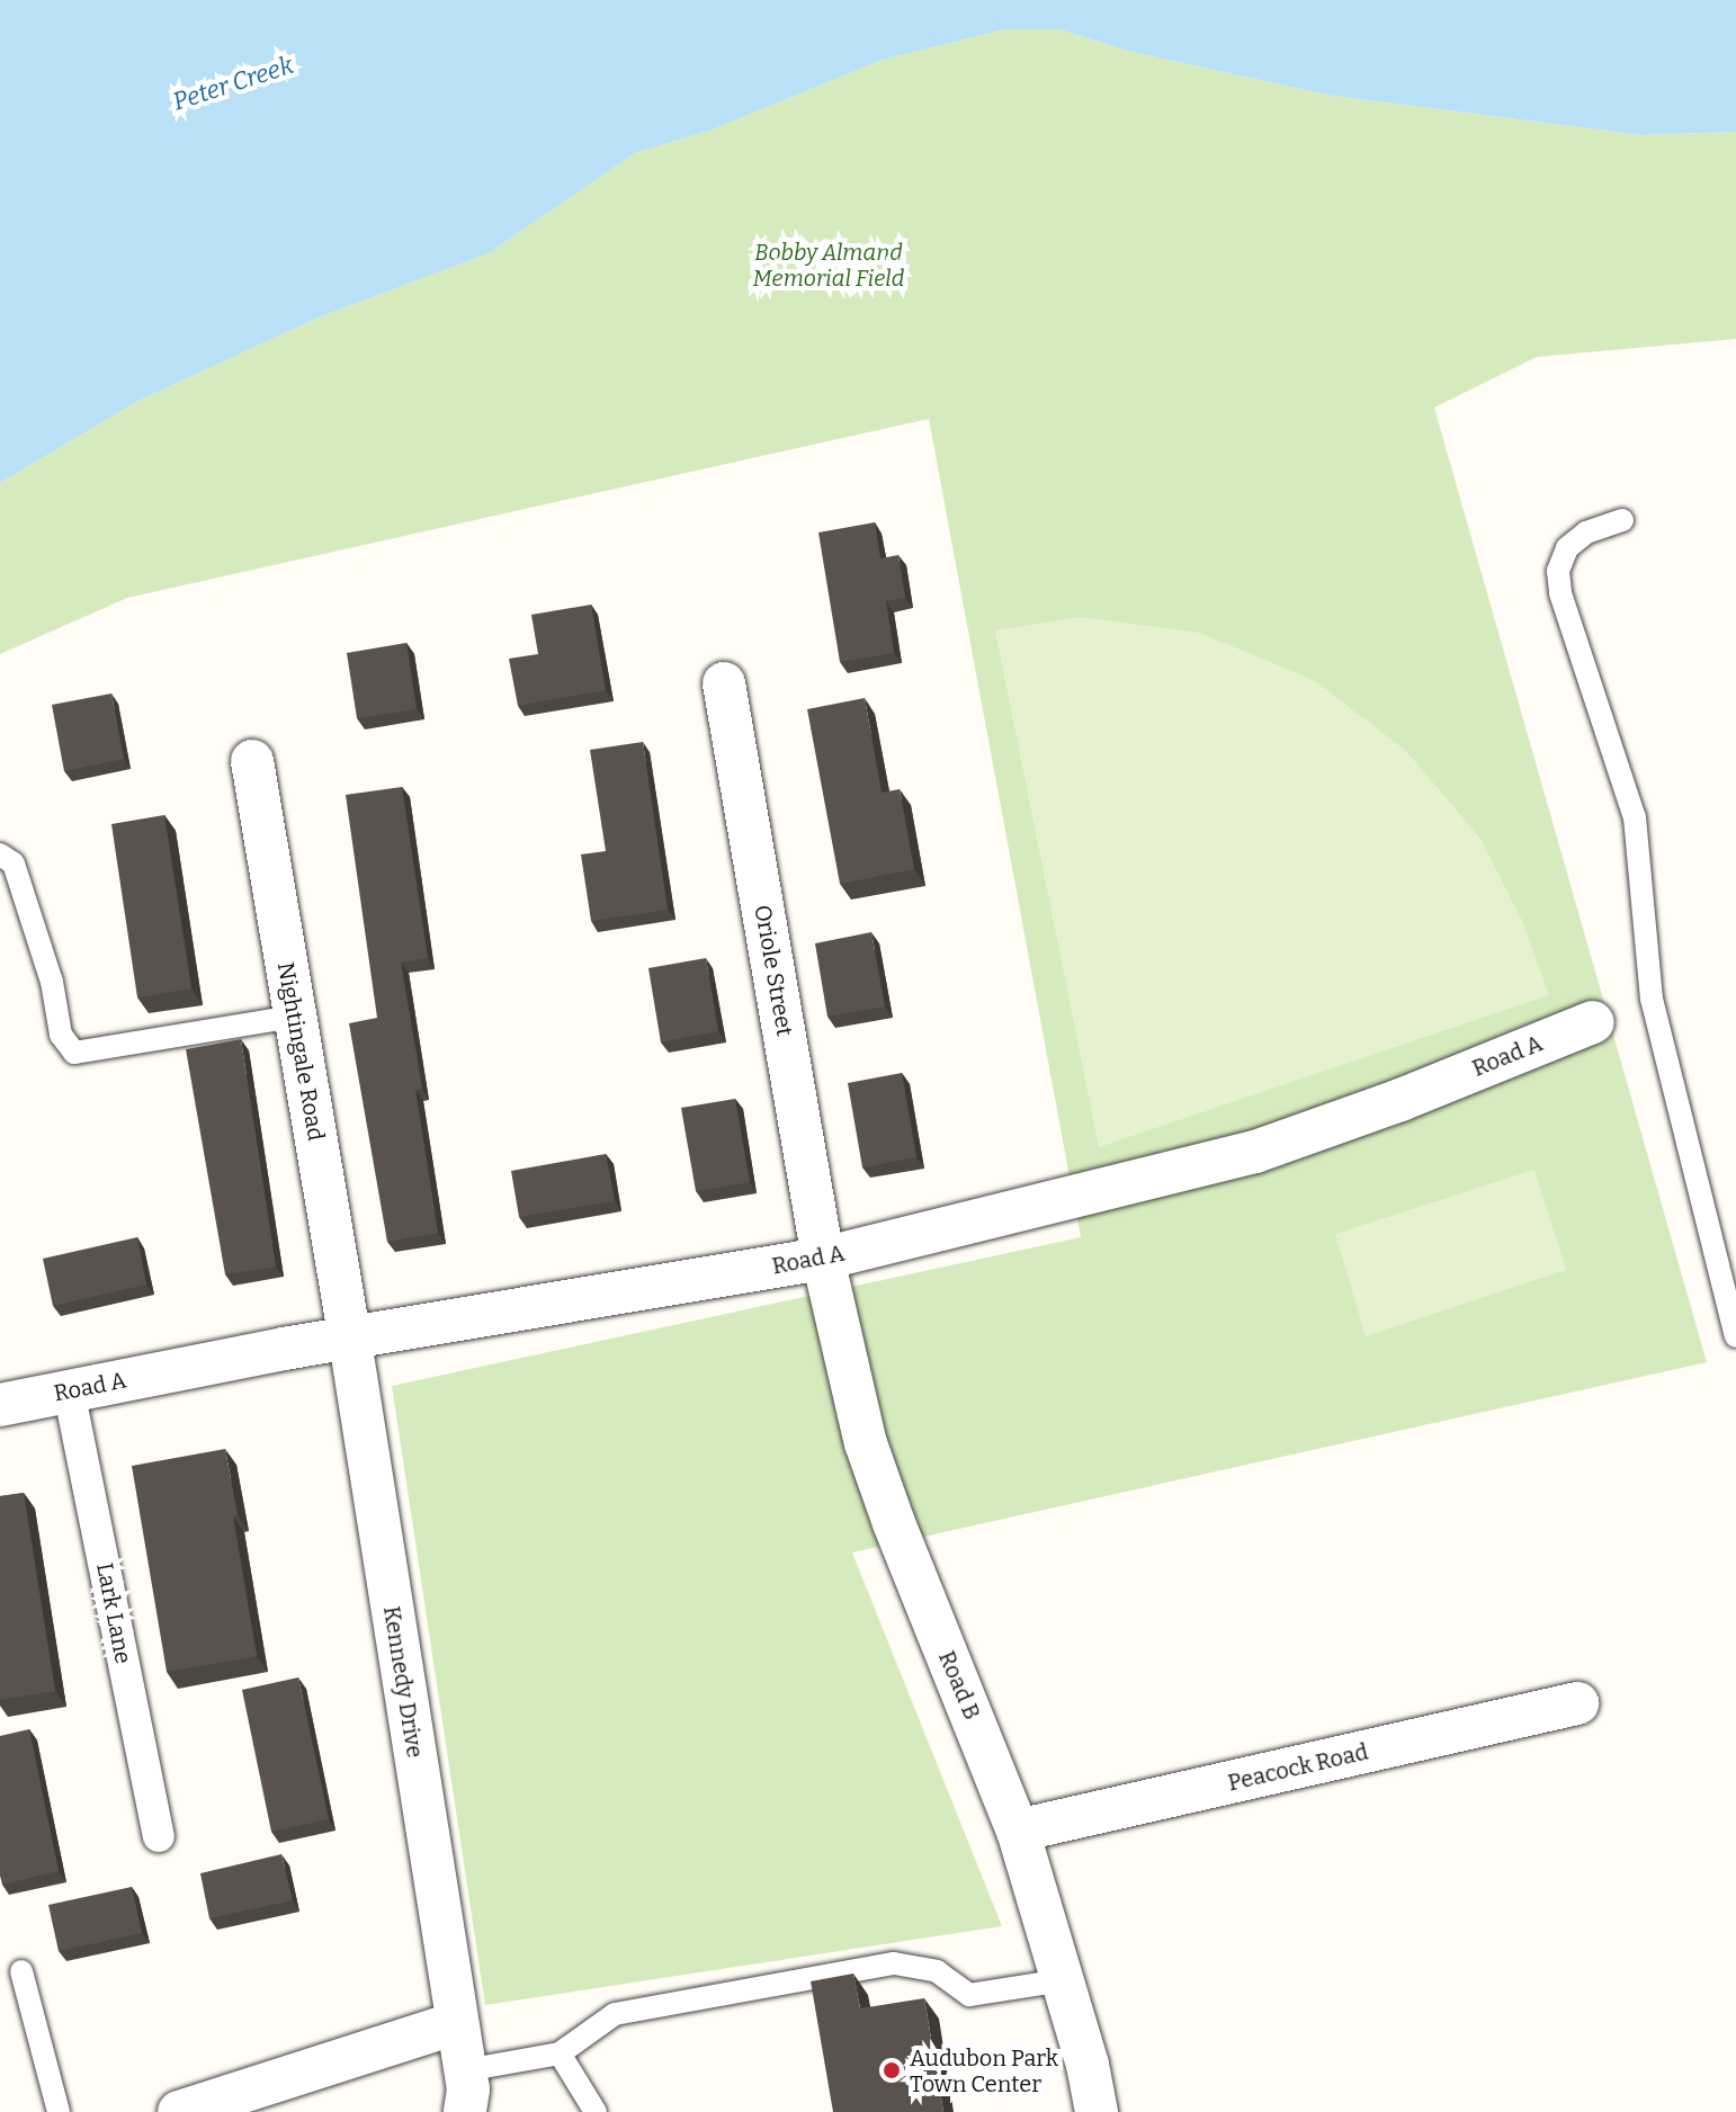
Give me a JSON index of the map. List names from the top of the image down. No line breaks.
{"streets":{"street":["Oriole Street","Nightingale Road","Road A","Lark Lane","Kennedy Drive","Road B","Peacock Road"]},"crossings":[["Oriole Street","Road A"],["Oriole Street","Road B"],["Nightingale Road","Road A"],["Nightingale Road","Kennedy Drive"],["Road A","Lark Lane"],["Road A","Kennedy Drive"],["Road A","Road B"],["Road B","Peacock Road"]],"water":["Peter Creek"],"parks":["Bobby Almand Memorial Field"],"places":["Audubon Park Town Center"]}
